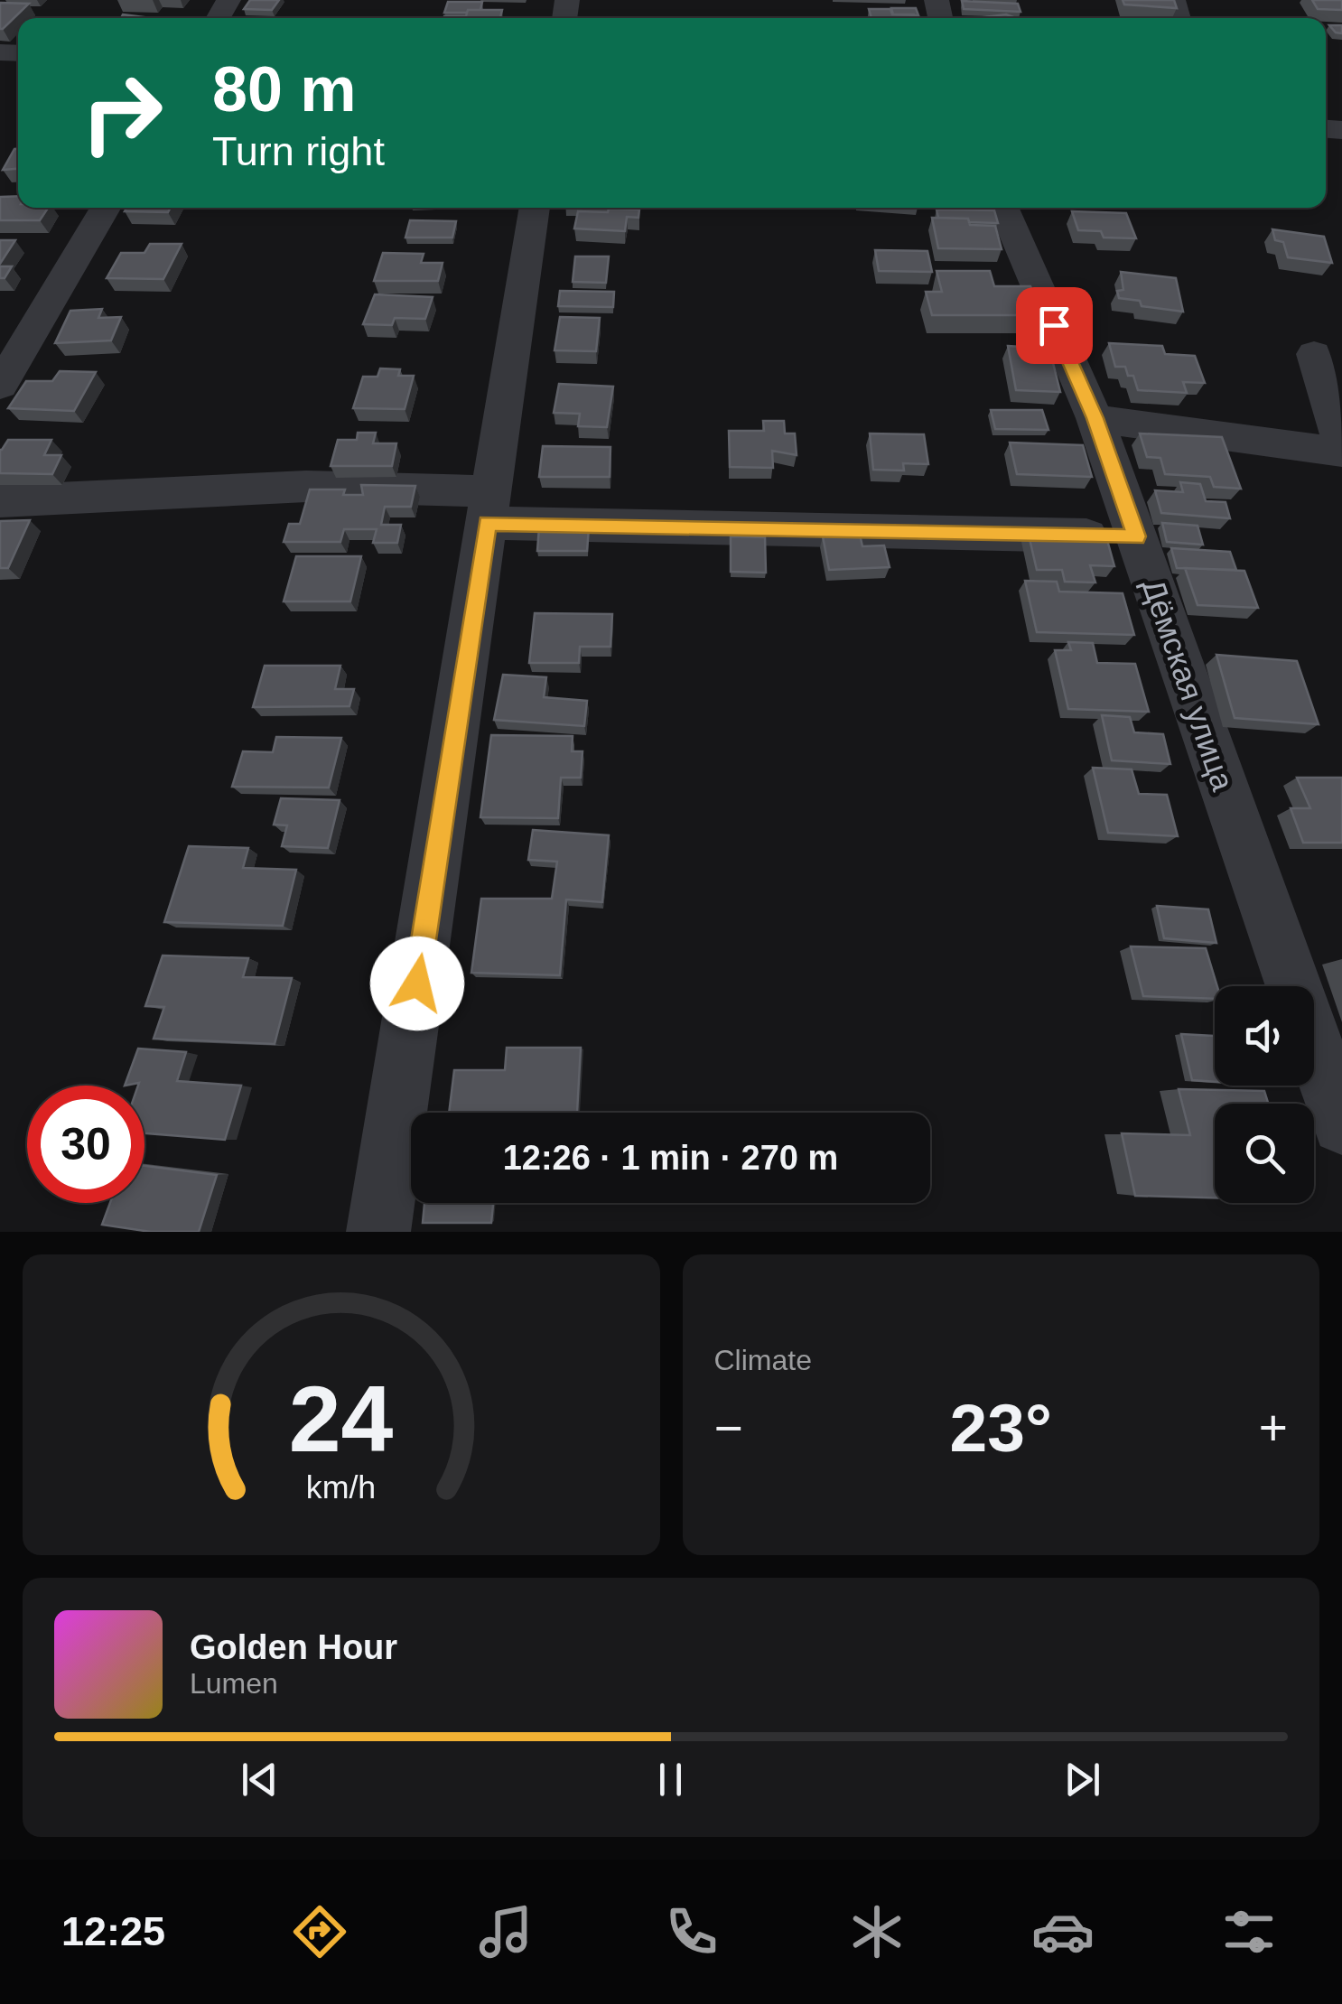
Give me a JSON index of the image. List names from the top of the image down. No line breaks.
{"streets":{"street":["Дёмская улица"]},"page":{"turn":["80 m","Turn right"],"limit":"30","trip":"12:26 · 1 min · 270 m","tile":"Climate","heat":["−","23°","+"],"song":["Golden Hour","Lumen"],"tabs":"12:25","gauge":["24","km/h"]}}
